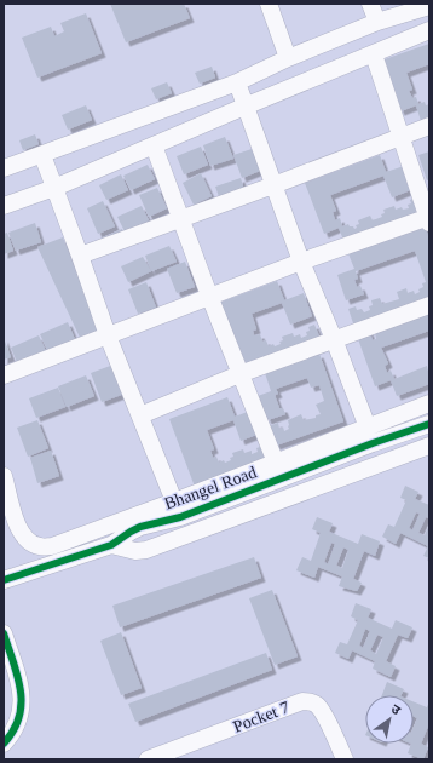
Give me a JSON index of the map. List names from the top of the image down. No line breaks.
{"streets":{"street":["Bhangel Road","Pocket 7"]},"north":"top right"}
